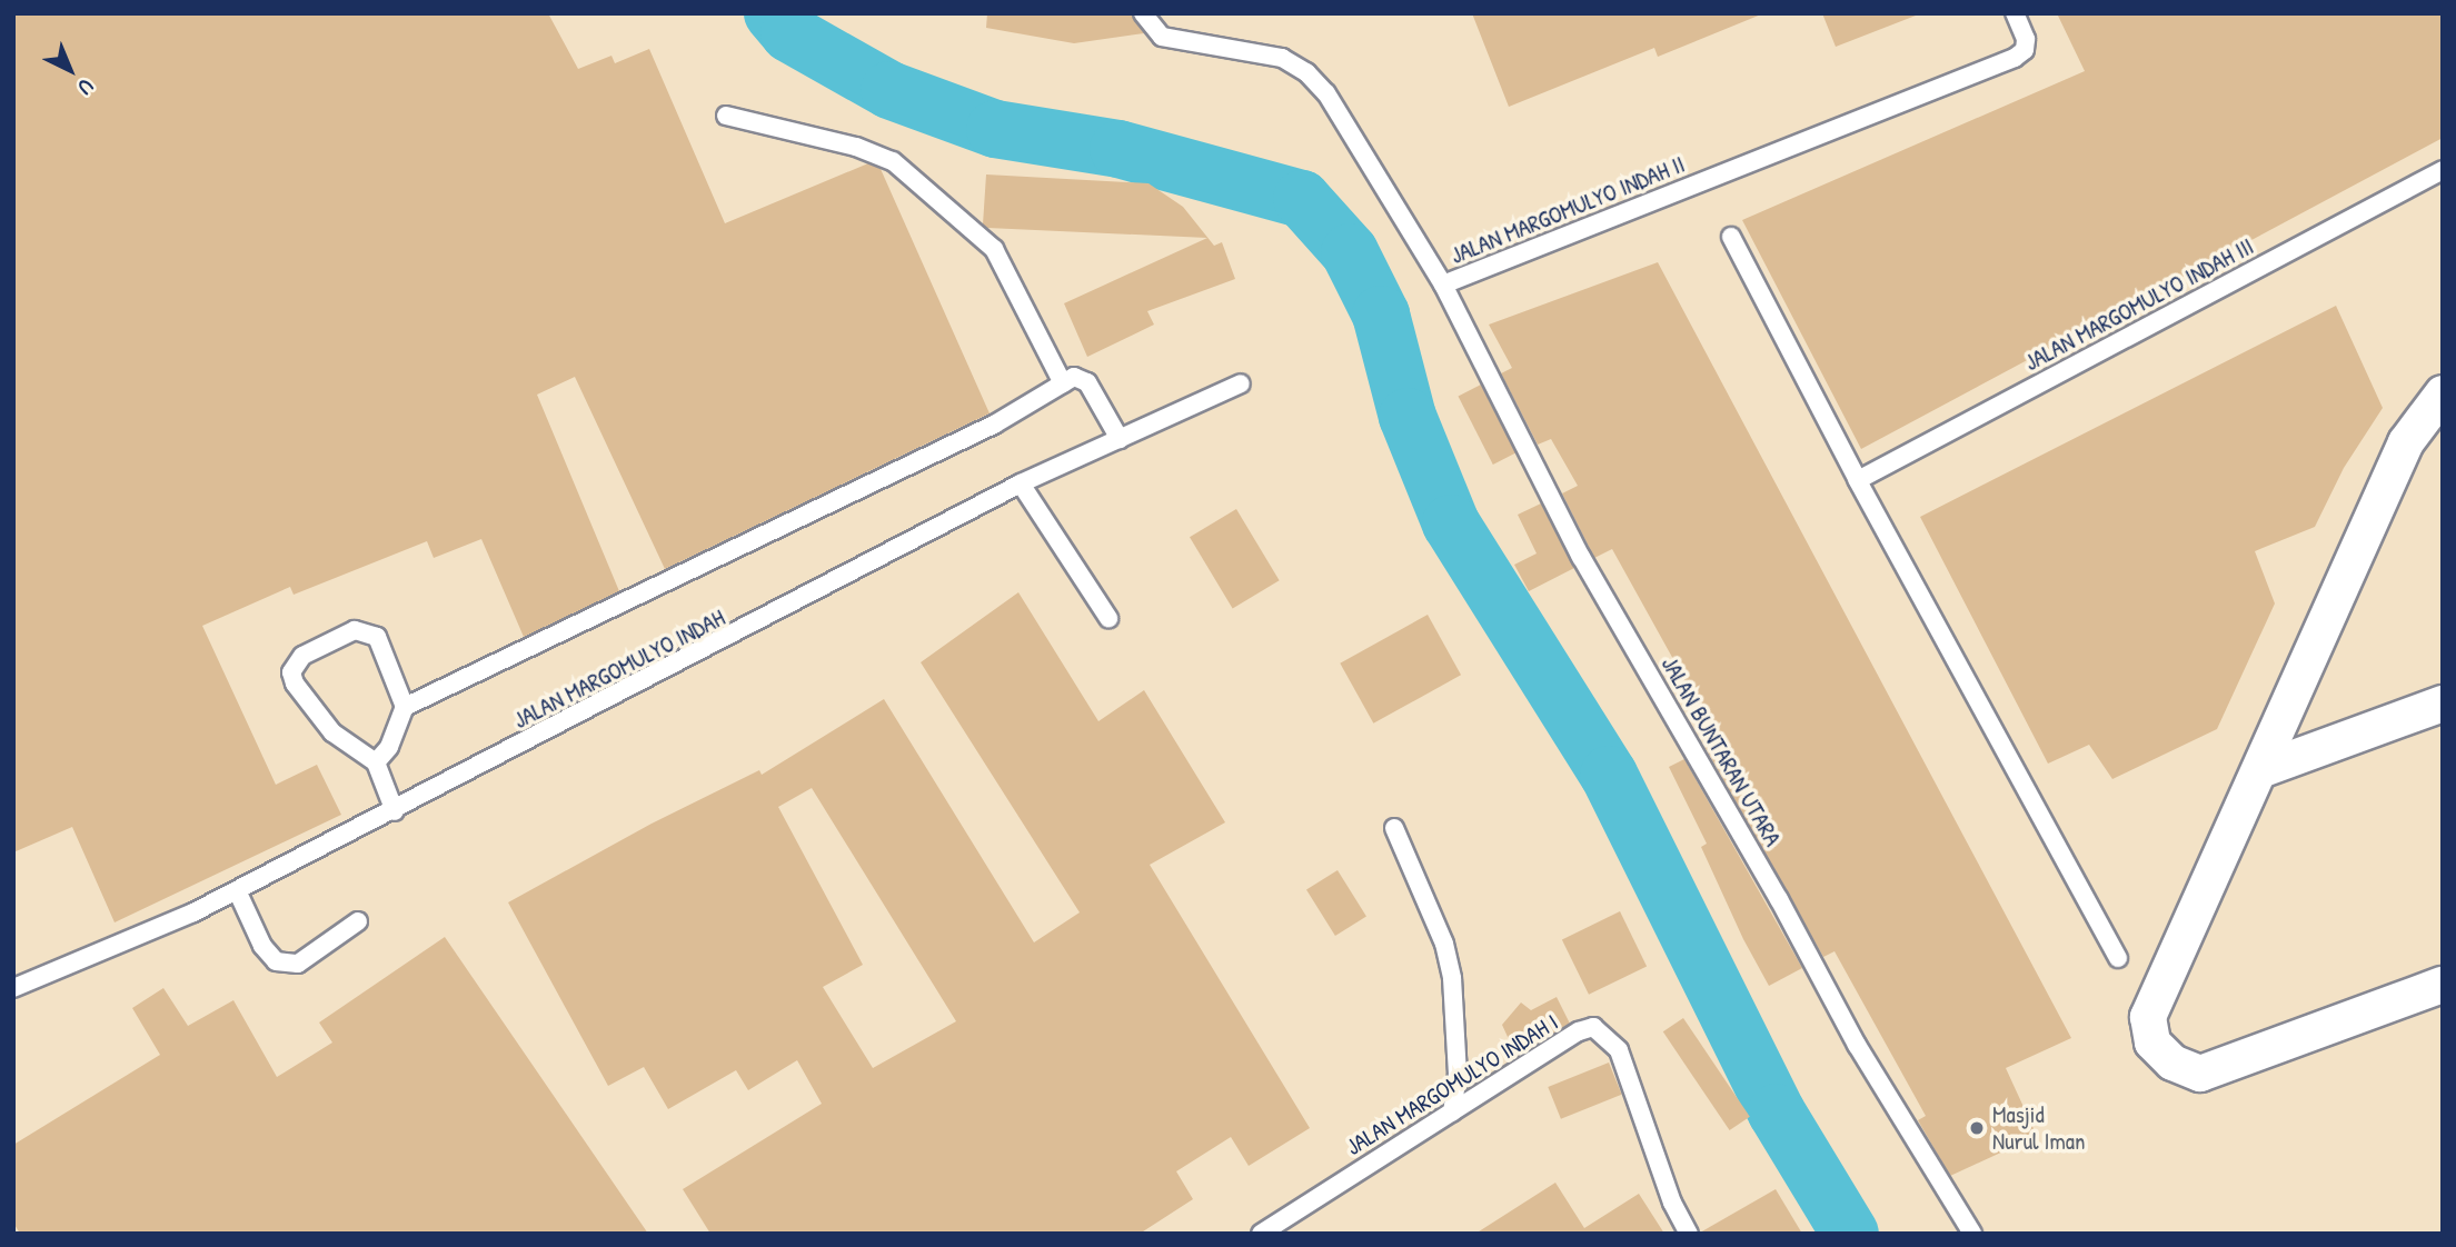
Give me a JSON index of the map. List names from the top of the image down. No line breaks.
{"streets":{"lane":["JALAN MARGOMULYO INDAH II","JALAN MARGOMULYO INDAH III","JALAN MARGOMULYO INDAH","JALAN BUNTARAN UTARA","JALAN MARGOMULYO INDAH I"]},"crossings":[["JALAN MARGOMULYO INDAH II","JALAN BUNTARAN UTARA"]],"places":["Masjid Nurul Iman"],"north":"bottom right"}
